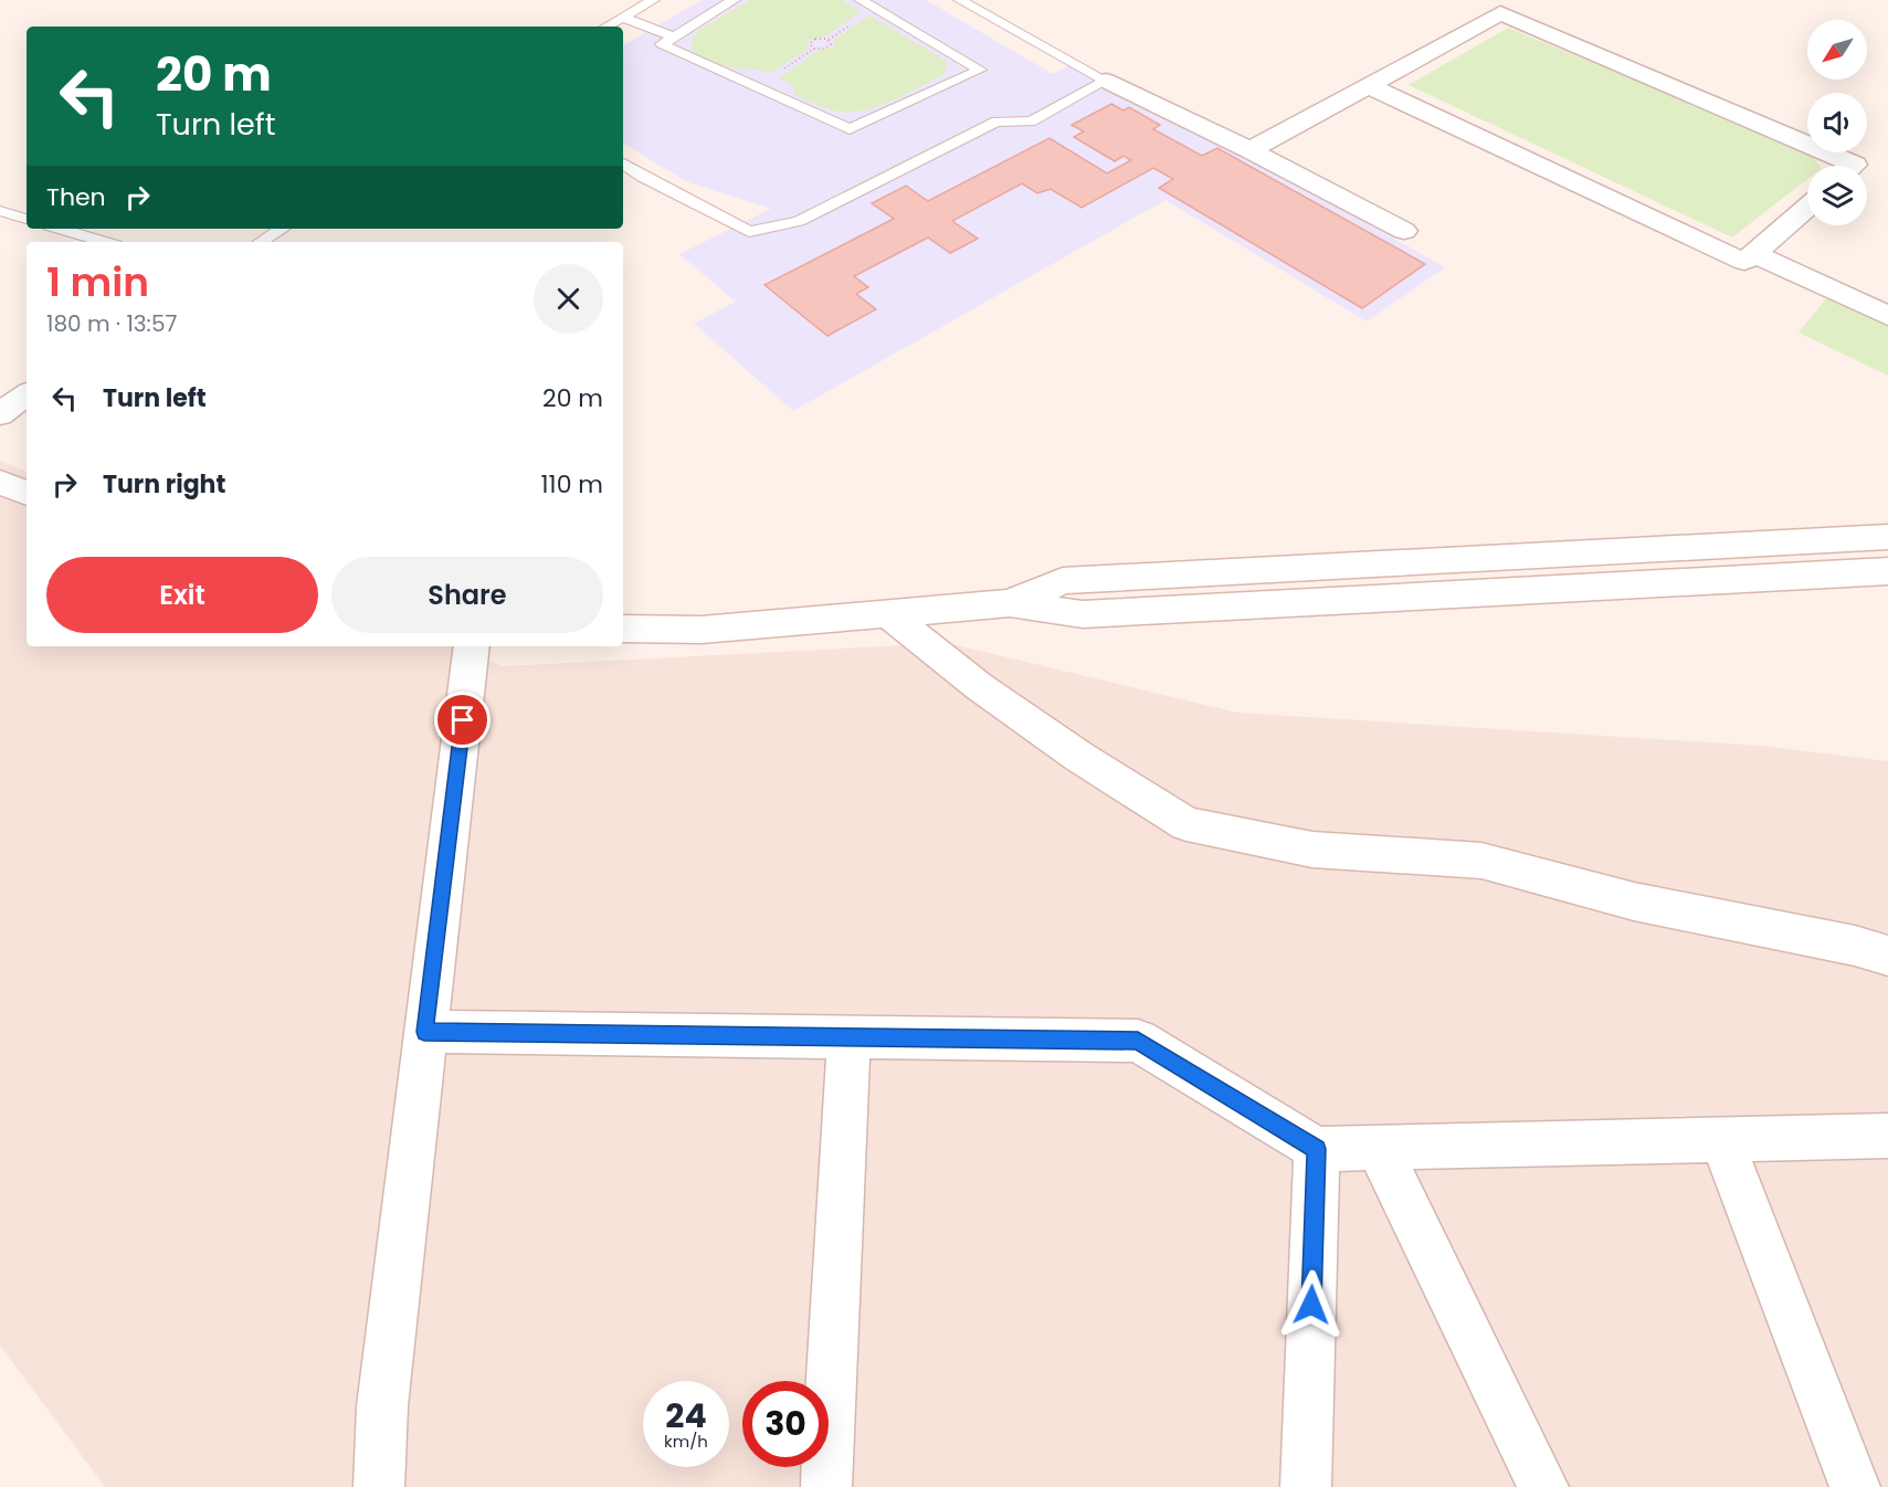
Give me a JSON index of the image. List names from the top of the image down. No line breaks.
{"north":"bottom left","page":{"turn":["20 m","Turn left"],"then":"Then","heading":["1 min","180 m · 13:57"],"list":[{"name":"Turn left","value":"20 m"},{"name":"Turn right","value":"110 m"}],"buttons":["Exit","Share"],"speed":"24 km/h","limit":"30"}}
